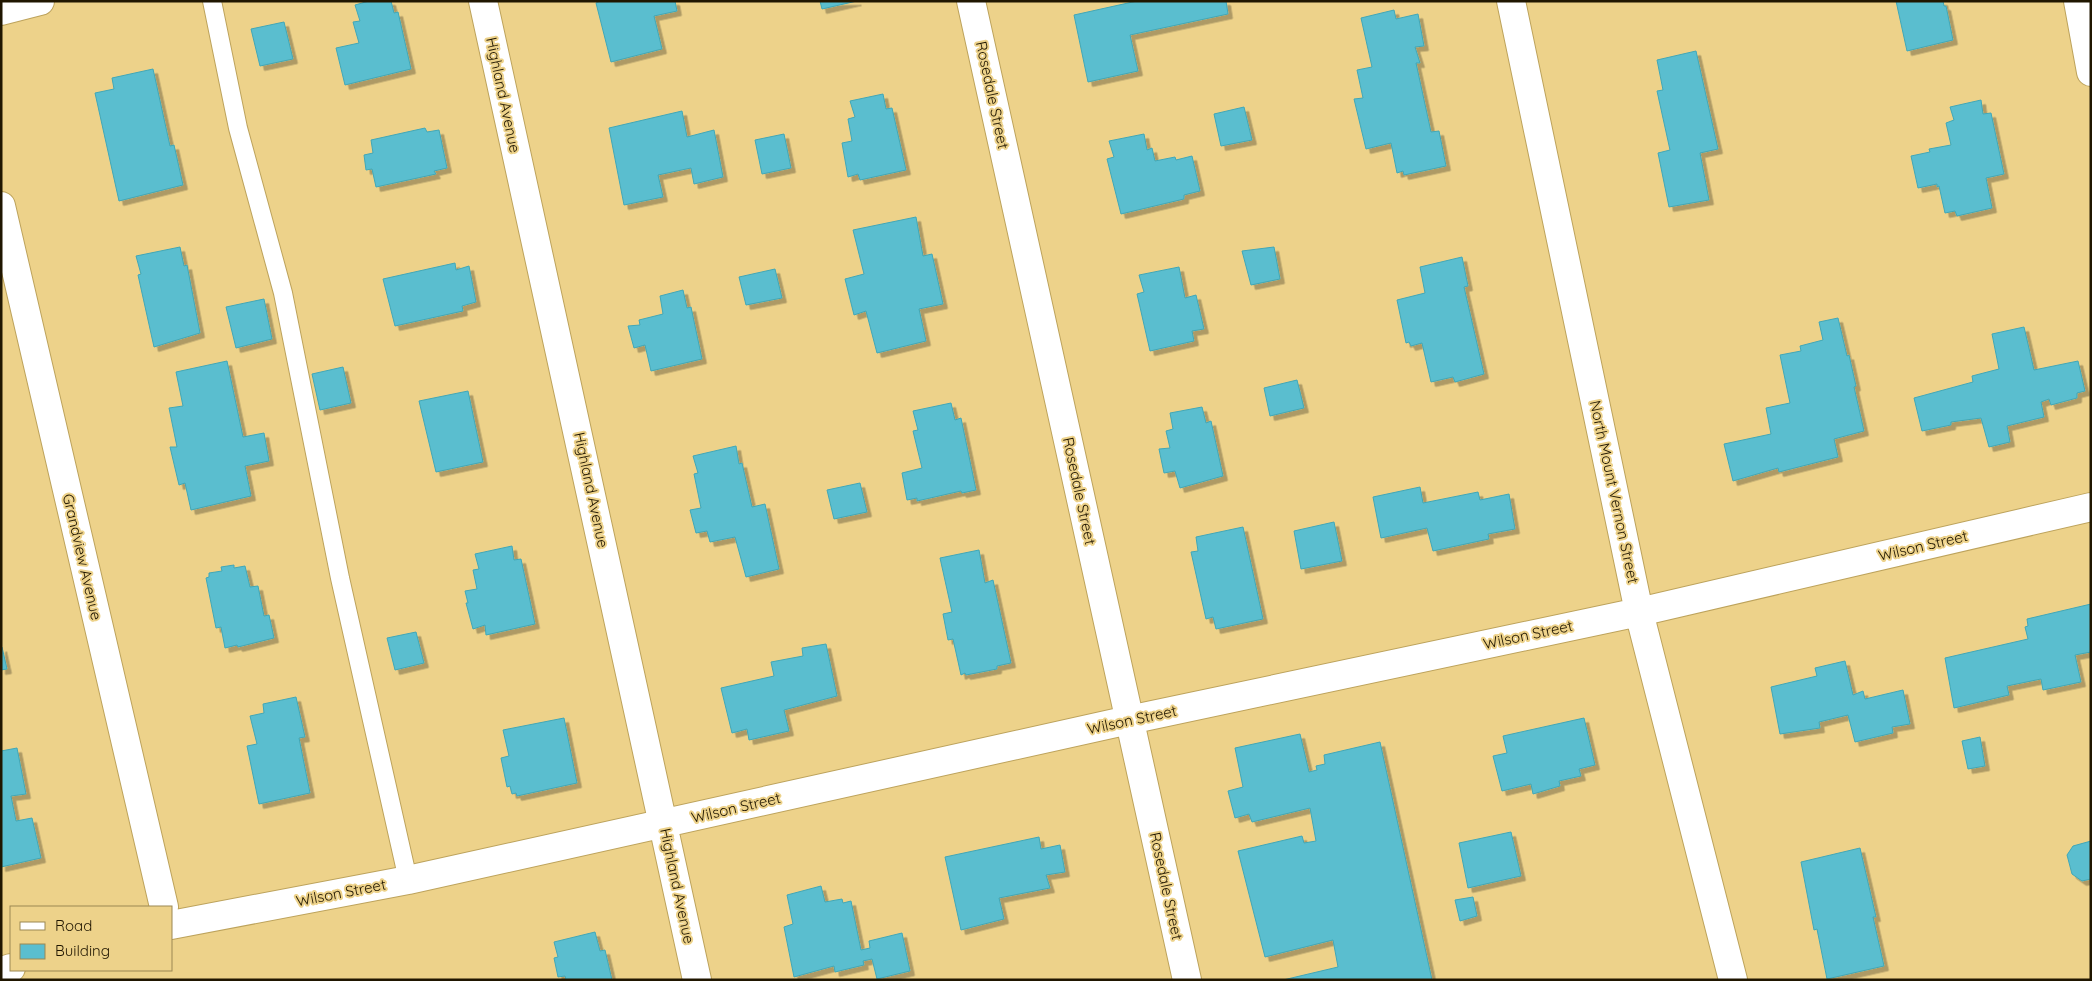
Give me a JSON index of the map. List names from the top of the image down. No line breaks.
{"streets":{"street":["Highland Avenue","Rosedale Street","North Mount Vernon Street","Wilson Street","Grandview Avenue"]},"crossings":[["Highland Avenue","Wilson Street"],["Rosedale Street","Wilson Street"],["North Mount Vernon Street","Wilson Street"]],"legend":["Road","Building"]}
